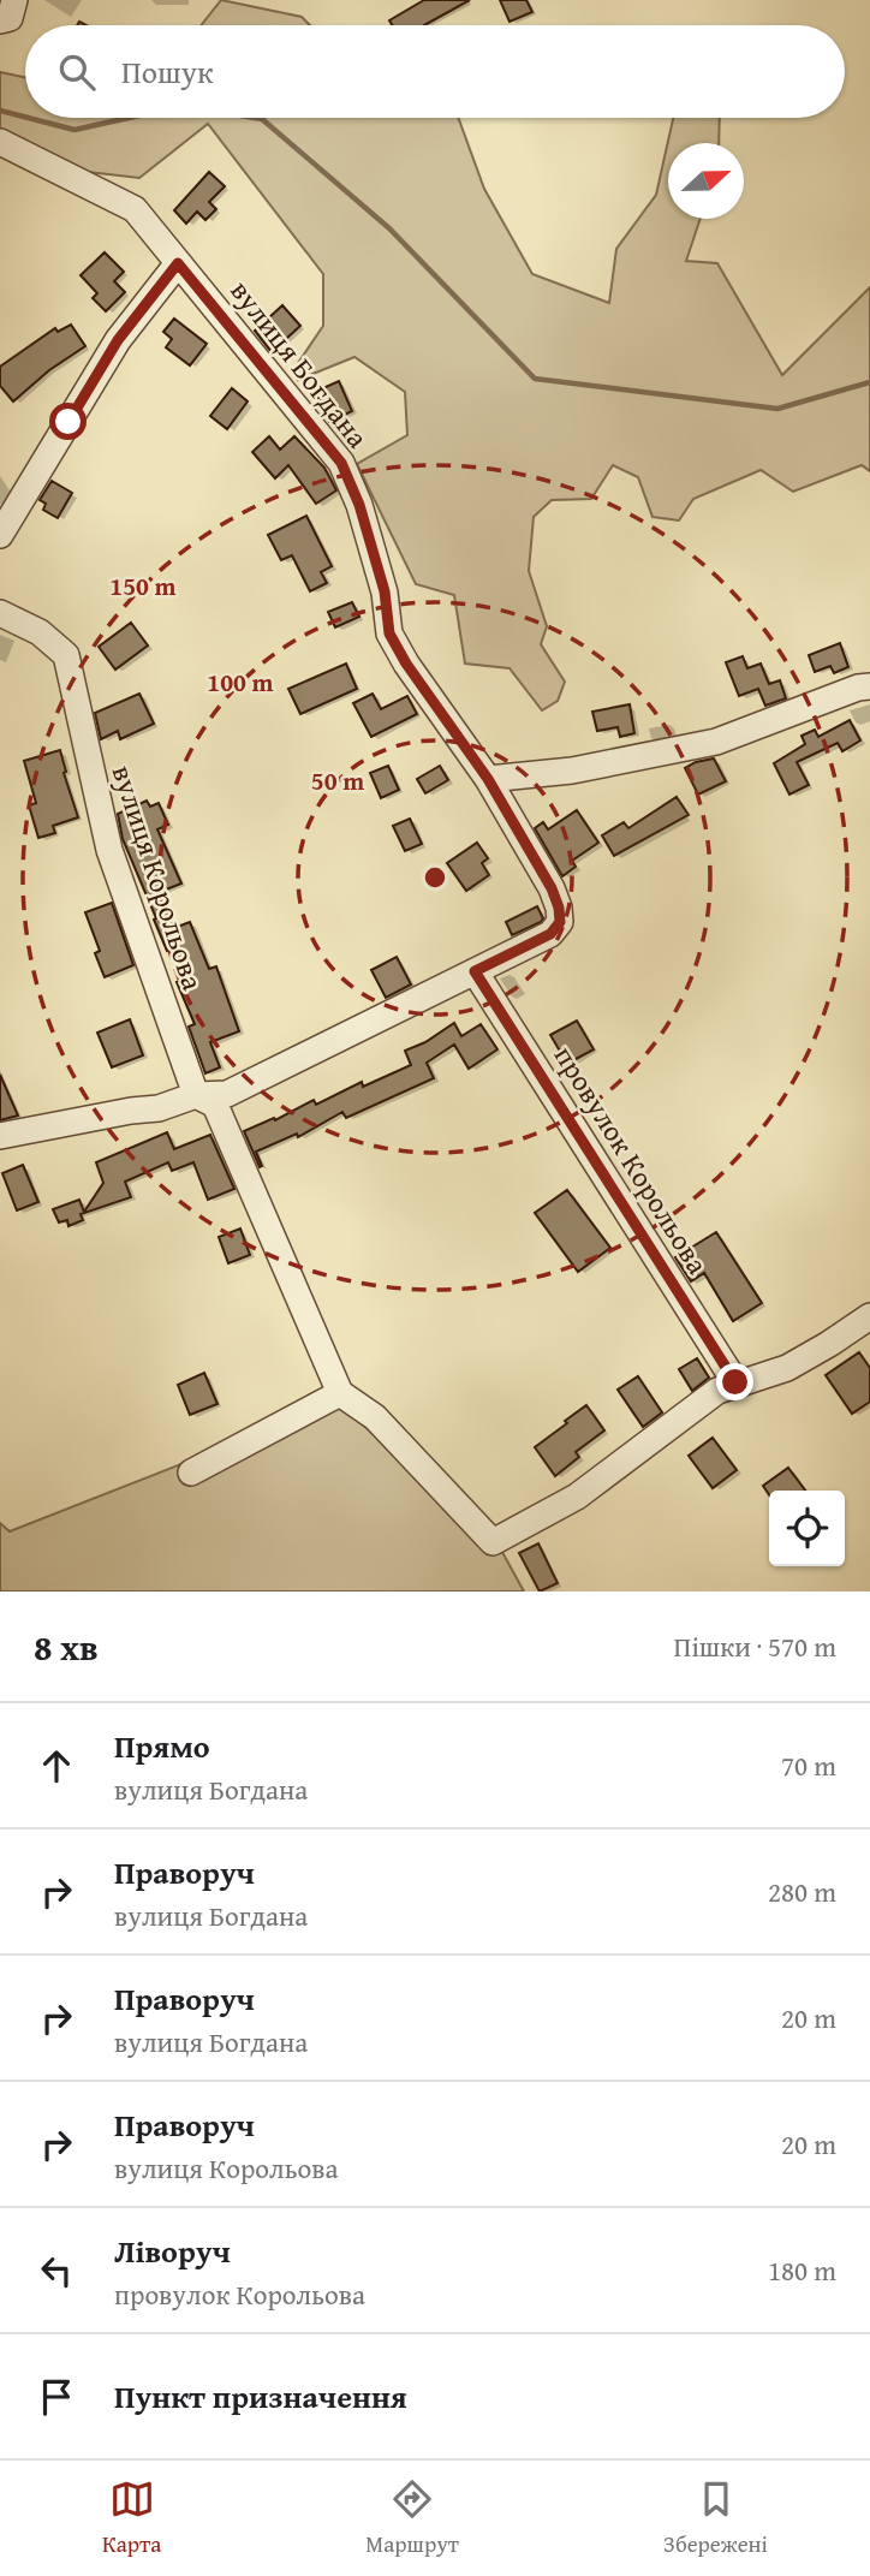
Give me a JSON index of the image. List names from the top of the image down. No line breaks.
{"streets":{"street":["вулиця Богдана","вулиця Корольова","провулок Корольова"]},"crossings":[["вулиця Богдана","провулок Корольова"]],"north":"right","page":{"search":"Пошук","heading":["8 хв","Пішки · 570 m"],"list":[["Прямо","вулиця Богдана","70 m"],["Праворуч","вулиця Богдана","280 m"],["Праворуч","вулиця Богдана","20 m"],["Праворуч","вулиця Корольова","20 m"],["Ліворуч","провулок Корольова","180 m"],"Пункт призначення"],"nav":["Карта","Маршрут","Збережені"]},"rings":["150 m","100 m","50 m"]}
